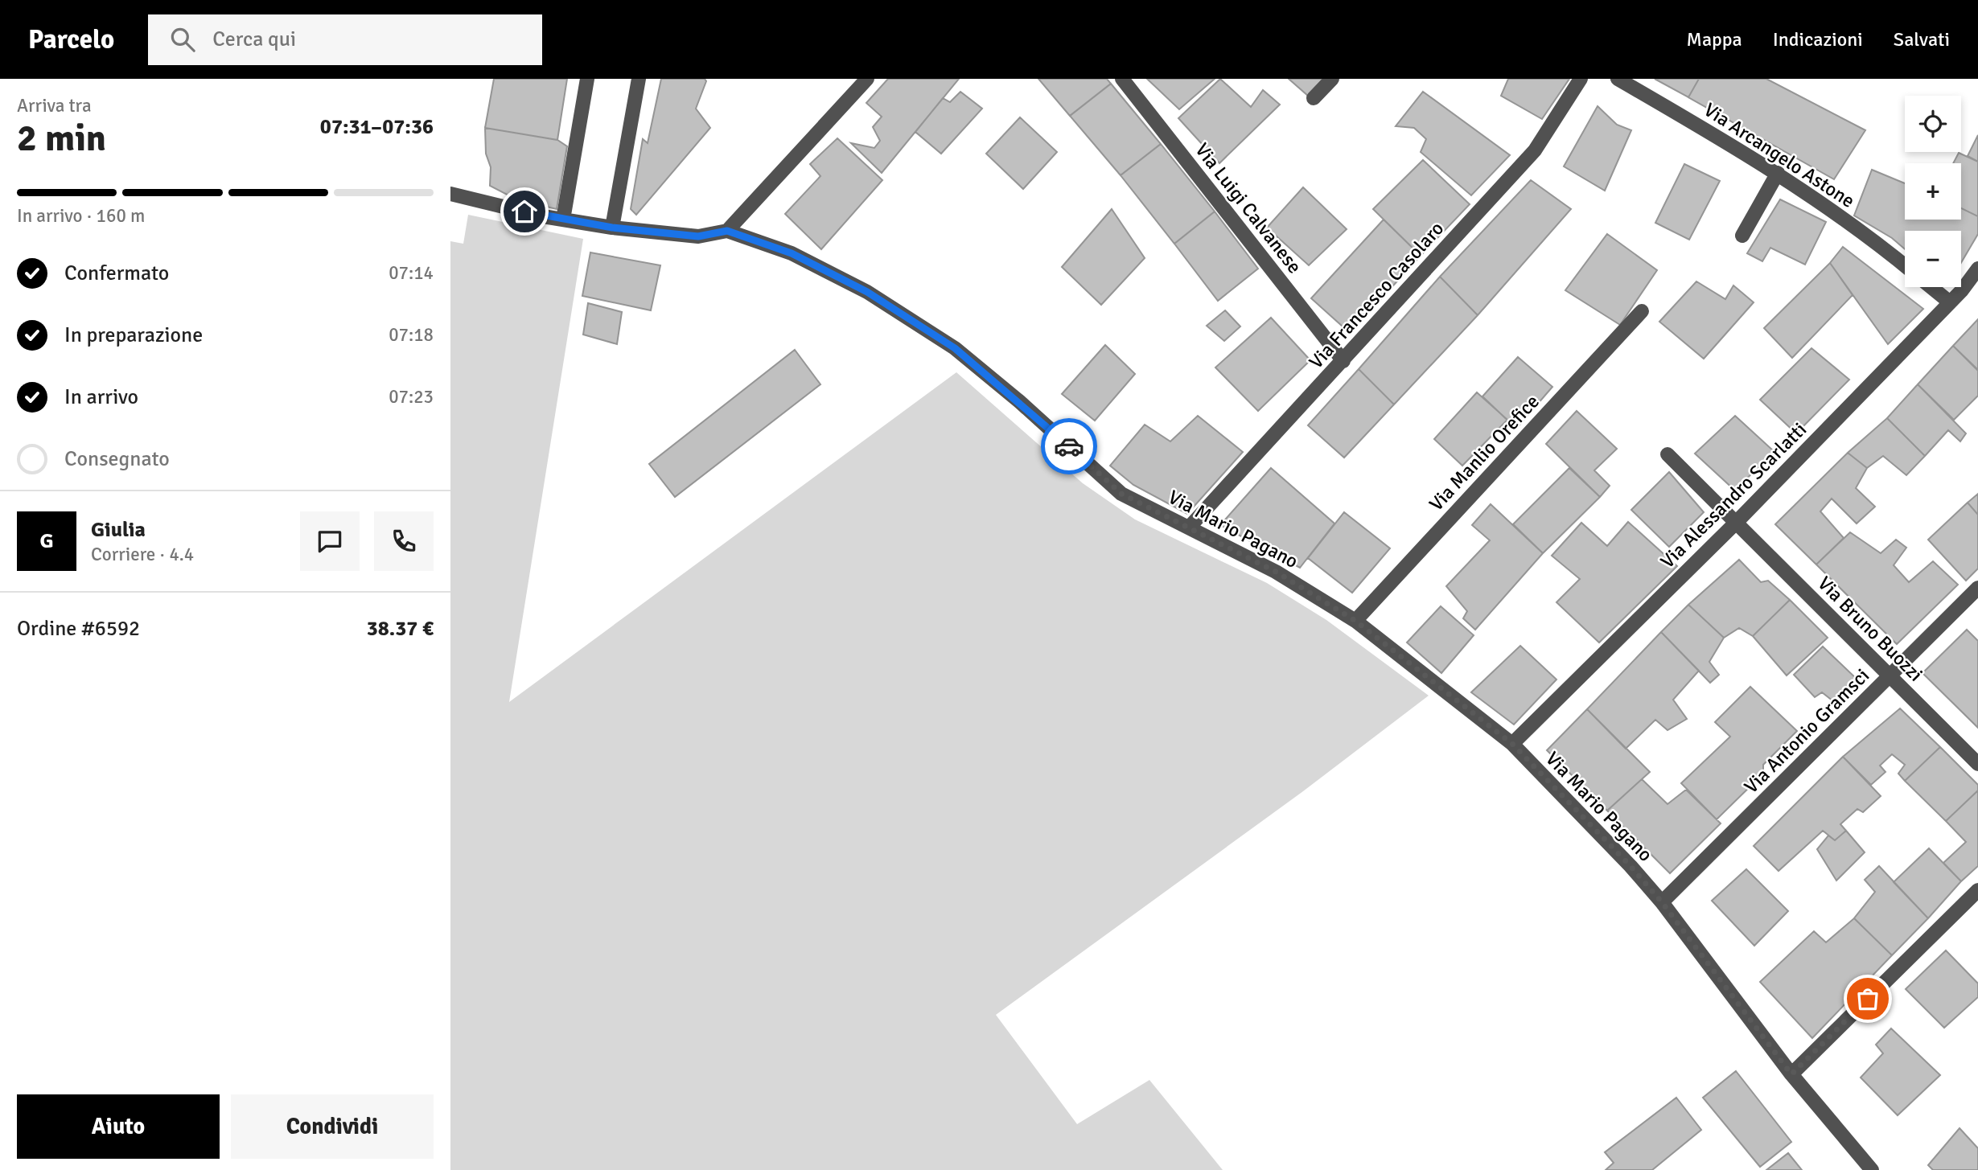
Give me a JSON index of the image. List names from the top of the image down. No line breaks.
{"streets":{"street":["Via Arcangelo Astone","Via Luigi Calvanese","Via Francesco Casolaro","Via Manlio Orefice","Via Alessandro Scarlatti","Via Mario Pagano","Via Bruno Buozzi","Via Antonio Gramsci"]},"crossings":[["Via Luigi Calvanese","Via Francesco Casolaro"],["Via Francesco Casolaro","Via Mario Pagano"],["Via Manlio Orefice","Via Mario Pagano"],["Via Alessandro Scarlatti","Via Mario Pagano"],["Via Alessandro Scarlatti","Via Bruno Buozzi"],["Via Mario Pagano","Via Antonio Gramsci"],["Via Bruno Buozzi","Via Antonio Gramsci"]],"page":{"header":"Parcelo","search":"Cerca qui","nav":["Mappa","Indicazioni","Salvati"],"heading":["2 min","Arriva tra","07:31–07:36"],"panel":["Giulia","Corriere · 4.4","Ordine #6592","38.37 €"],"map_buttons":["+","−"],"bar":"In arrivo · 160 m","list":[["Confermato","07:14"],["In preparazione","07:18"],["In arrivo","07:23"],"Consegnato"],"round":"G","buttons":["Aiuto","Condividi"]}}
